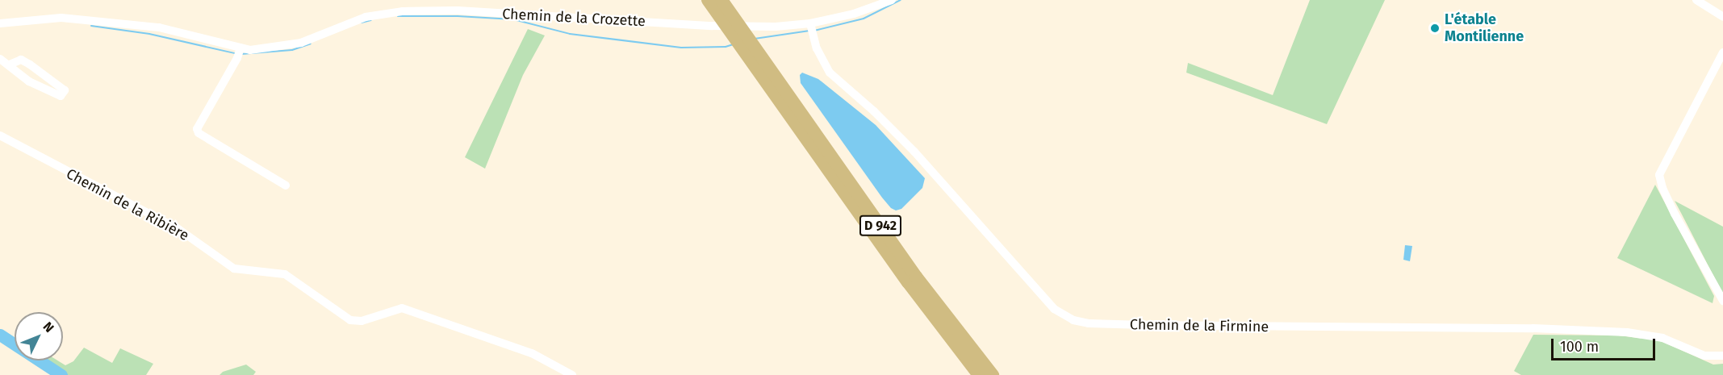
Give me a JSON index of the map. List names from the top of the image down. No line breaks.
{"streets":{"highway":["D 942"],"street":["Chemin de la Crozette","Chemin de la Ribière","Chemin de la Firmine"]},"crossings":[["Chemin de la Crozette","Chemin de la Firmine"]],"places":["L'étable Montilienne"],"scale_bar":"100 m","north":"top right"}
